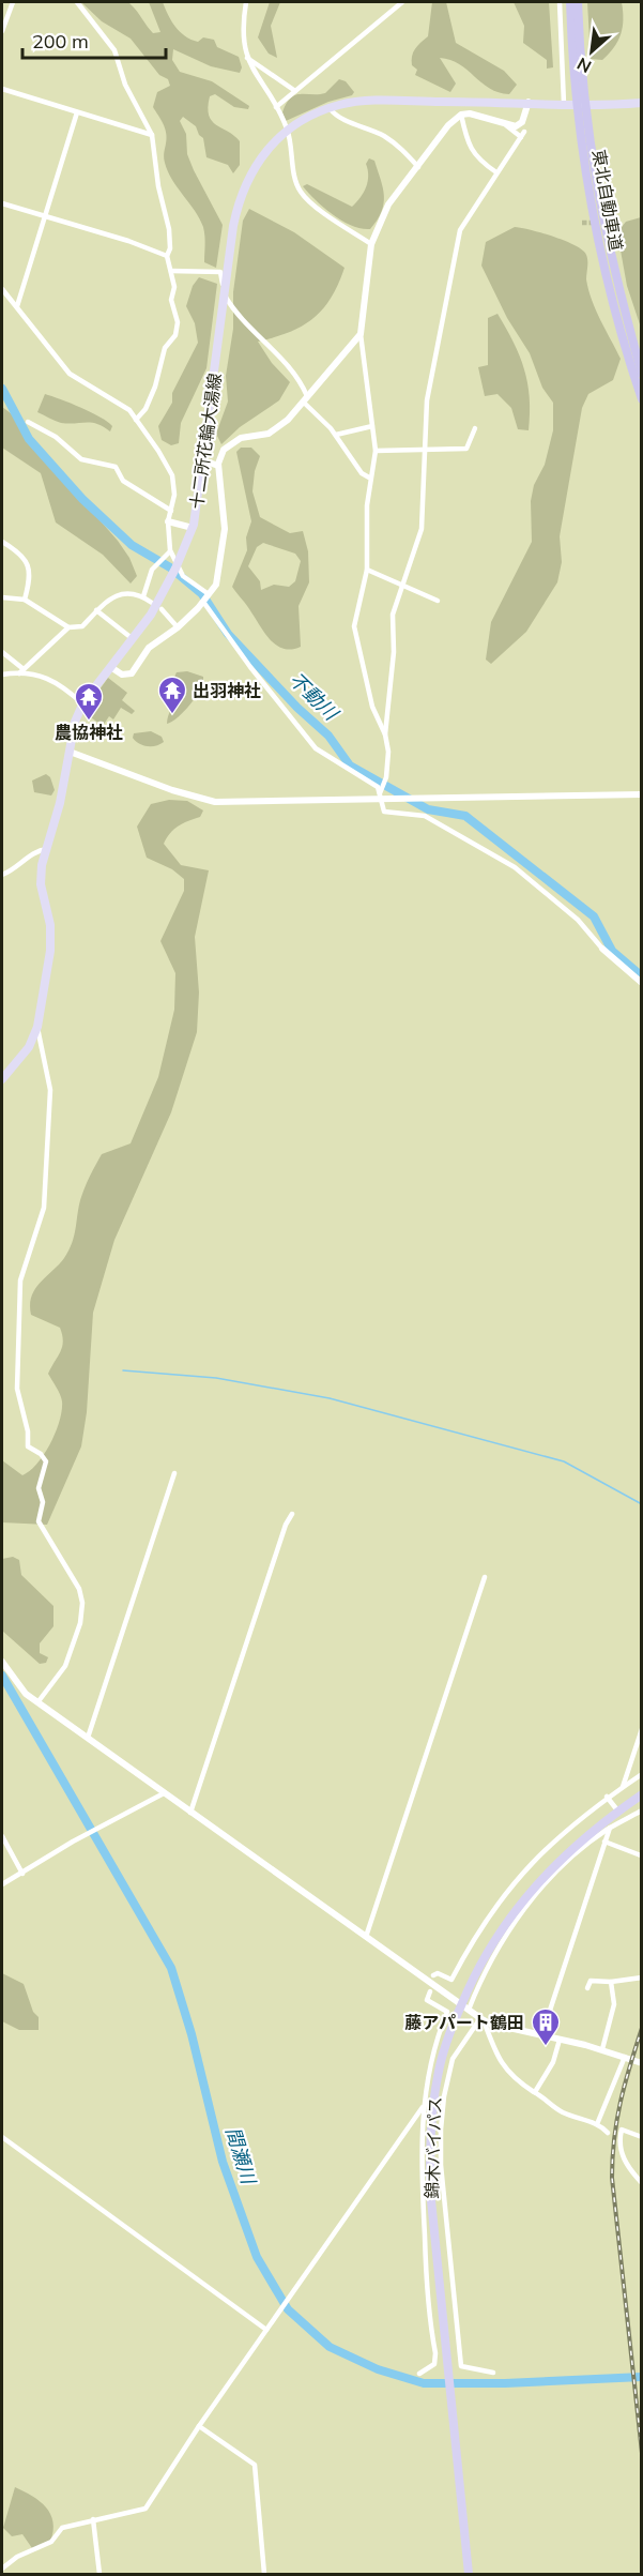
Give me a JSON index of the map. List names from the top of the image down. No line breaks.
{"streets":{"highway":["東北自動車道","錦木バイパス"],"main road":["十二所花輪大湯線"]},"water":["不動川","間瀬川"],"places":{"temple":["出羽神社","農協神社"],"building":["藤アパート鶴田"]},"scale_bar":"200 m","north":"bottom left"}
